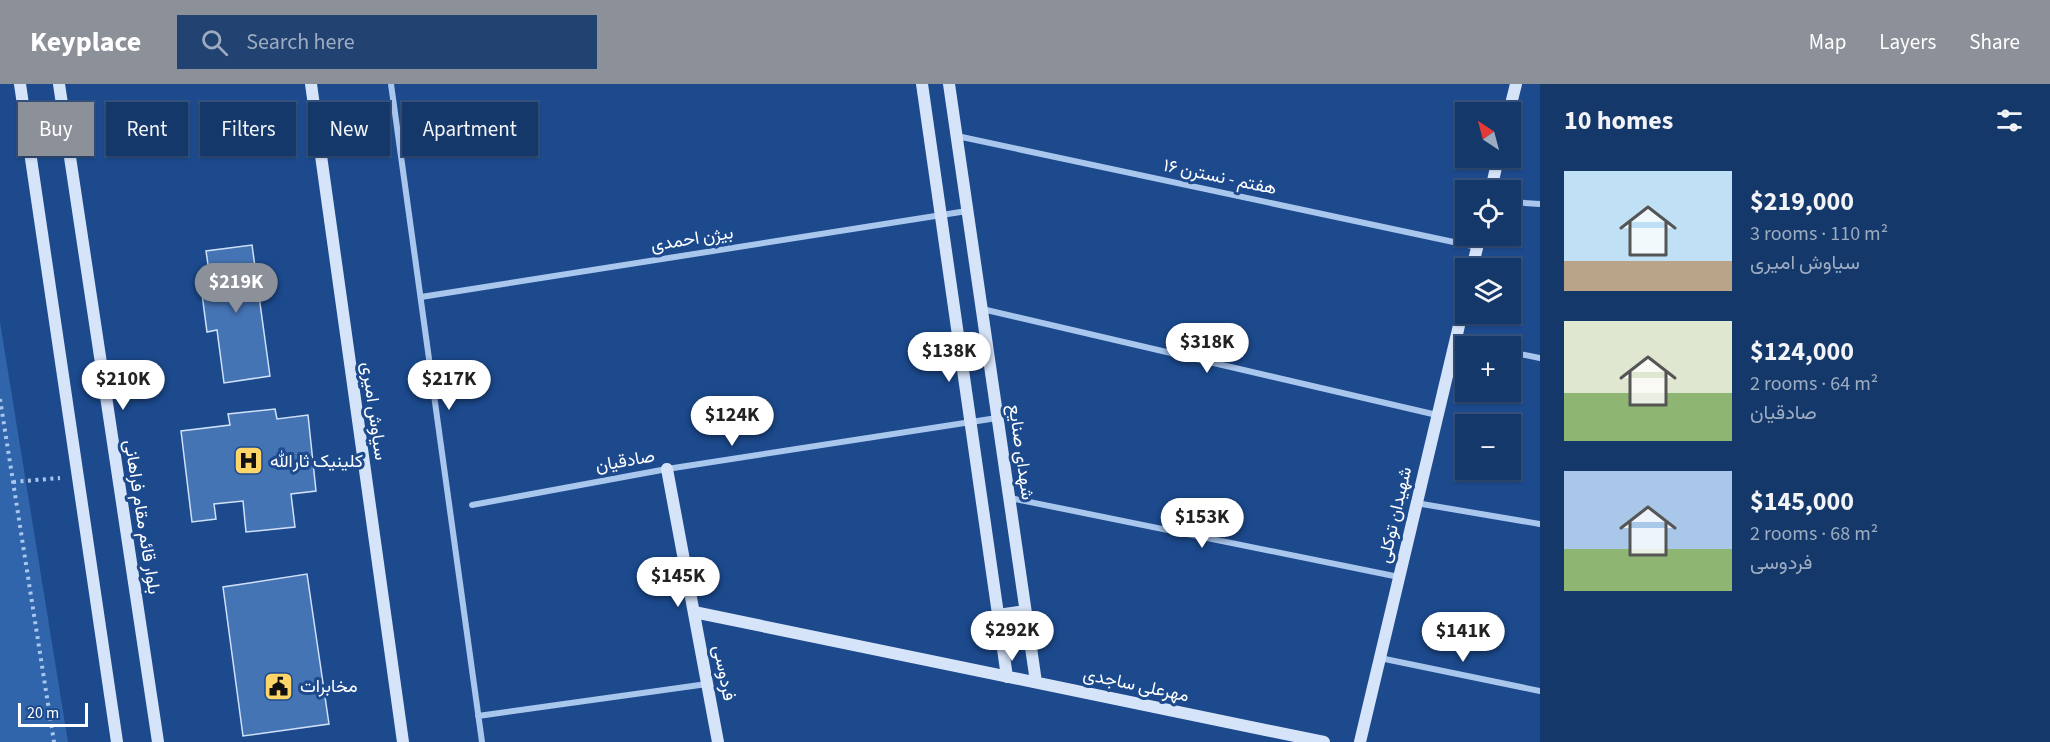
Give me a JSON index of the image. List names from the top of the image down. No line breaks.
{"streets":{"street":["هفتم - نسترن ۱۶","بیژن احمدی","سیاوش امیری","شهدای صنایع","صادقیان","شهیدان توکلی","بلوار قائم مقام فراهانی","فردوسی","مهرعلی ساجدی"]},"crossings":[["هفتم - نسترن ۱۶","شهدای صنایع"],["بیژن احمدی","شهدای صنایع"],["شهدای صنایع","صادقیان"],["شهدای صنایع","مهرعلی ساجدی"],["صادقیان","فردوسی"],["فردوسی","مهرعلی ساجدی"]],"places":{"hospital":["کلینیک ثارالله"],"public building":["مخابرات"]},"scale_bar":"20 m","north":"top left","page":{"header":"Keyplace","search":"Search here","nav":["Map","Layers","Share"],"heading":"10 homes","map_buttons":["+","−"],"chip":["Buy","Rent","Filters","New","Apartment"],"list":[{"name":"$219,000","note":"3 rooms · 110 m² · سیاوش امیری"},{"name":"$124,000","note":"2 rooms · 64 m² · صادقیان"},{"name":"$145,000","note":"2 rooms · 68 m² · فردوسی"}],"price":["$219K","$318K","$138K","$210K","$217K","$124K","$153K","$145K","$292K","$141K"],"scale":"20 m"}}
